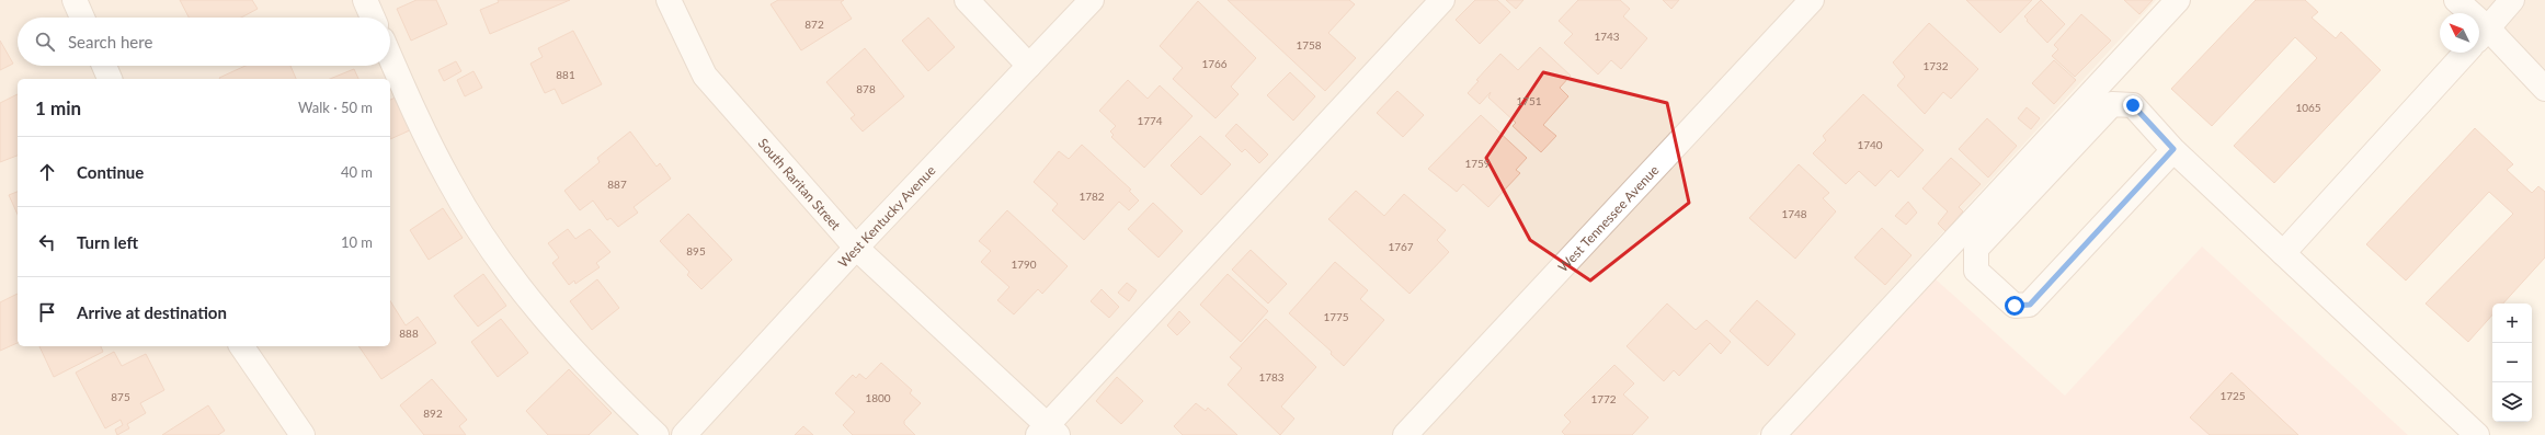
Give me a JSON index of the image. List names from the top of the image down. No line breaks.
{"streets":{"street":["South Raritan Street","West Kentucky Avenue","West Tennessee Avenue"]},"crossings":[["South Raritan Street","West Kentucky Avenue"]],"house_numbers":["872","1743","1758","1766","1732","881","878","1751","1065","1774","1740","1759","887","1782","1748","1767","895","1790","1775","888","1783","1725","875","1800","1772","892"],"north":"top left","page":{"search":"Search here","heading":["1 min","Walk · 50 m"],"list":[["Continue","40 m"],["Turn left","10 m"],"Arrive at destination"],"map_buttons":["+","−"]}}
